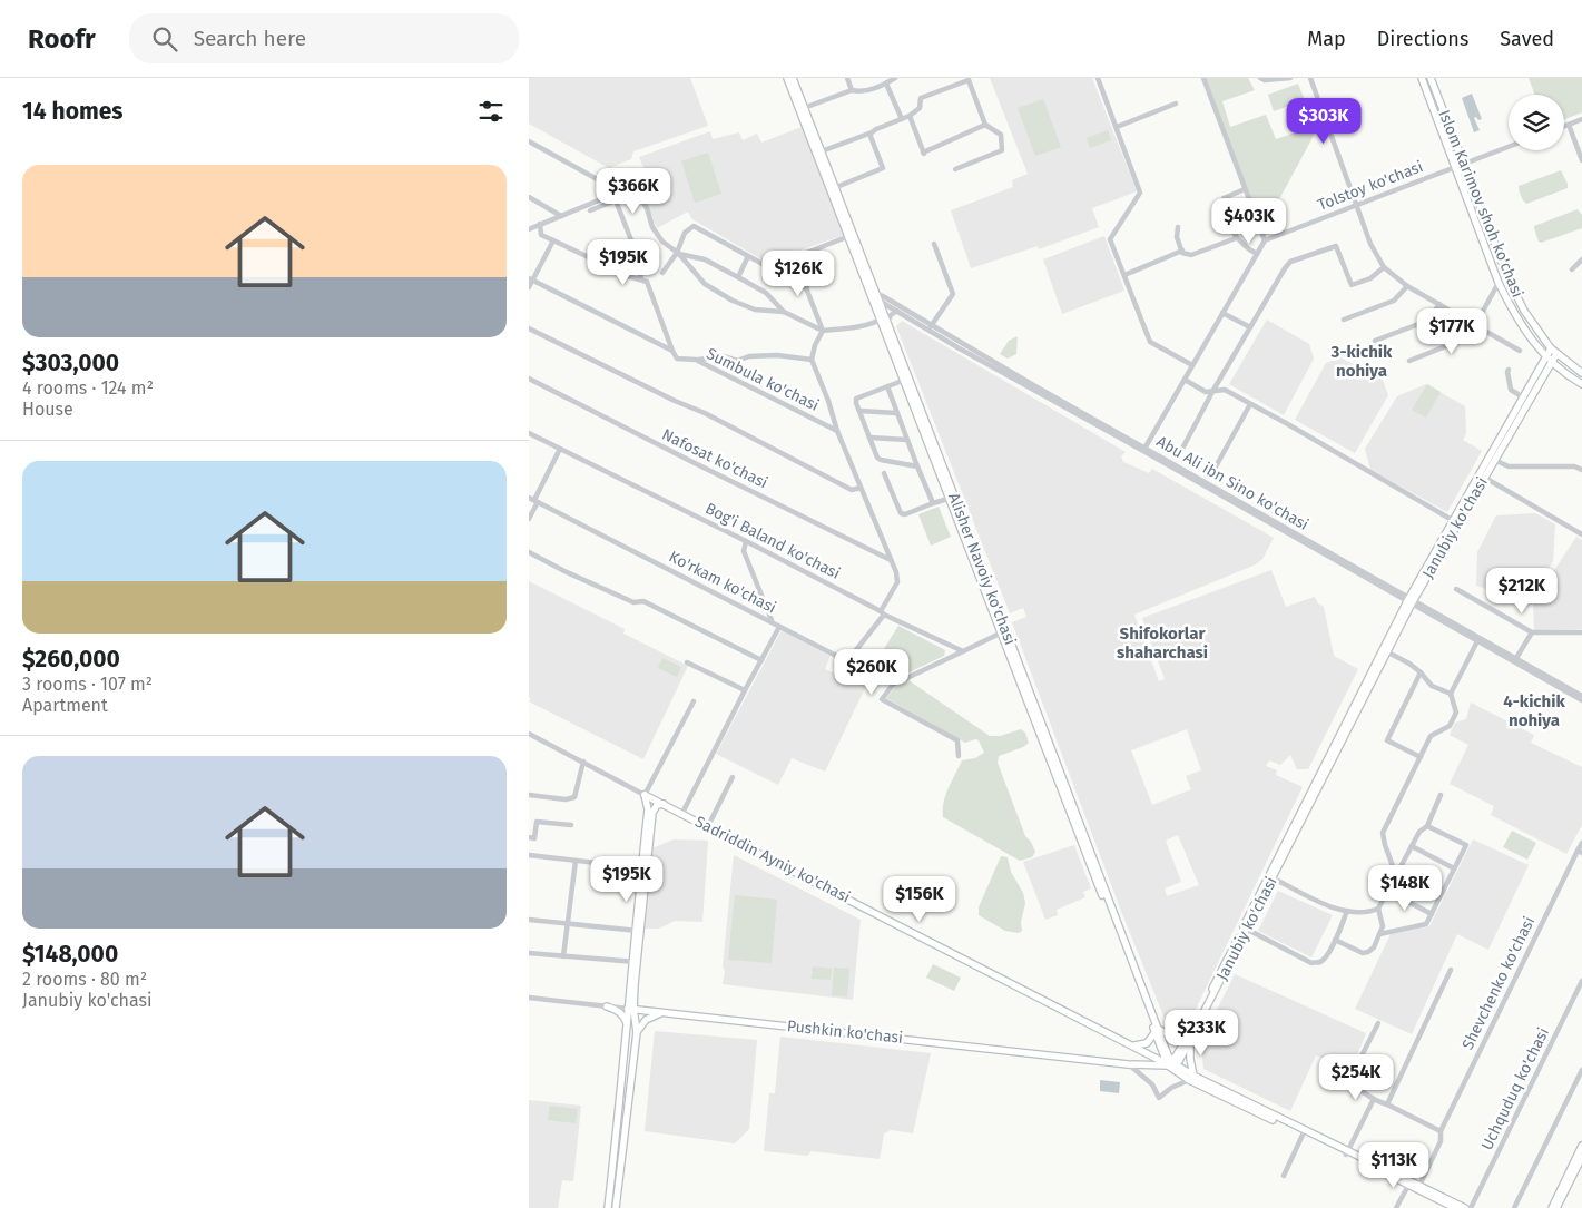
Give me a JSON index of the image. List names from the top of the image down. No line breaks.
{"streets":{"main road":["Islom Karimov shoh ko'chasi","Janubiy ko'chasi","Alisher Navoiy ko'chasi","Sadriddin Ayniy ko'chasi","Pushkin ko'chasi"],"street":["Tolstoy ko'chasi","Sumbula ko'chasi","Nafosat ko'chasi","Abu Ali ibn Sino ko'chasi","Bog'i Baland ko'chasi","Ko'rkam ko'chasi","Shevchenko ko'chasi","Uchquduq ko'chasi"]},"crossings":[["Tolstoy ko'chasi","Islom Karimov shoh ko'chasi"],["Islom Karimov shoh ko'chasi","Janubiy ko'chasi"],["Abu Ali ibn Sino ko'chasi","Janubiy ko'chasi"],["Abu Ali ibn Sino ko'chasi","Alisher Navoiy ko'chasi"],["Janubiy ko'chasi","Alisher Navoiy ko'chasi"],["Janubiy ko'chasi","Sadriddin Ayniy ko'chasi"],["Janubiy ko'chasi","Pushkin ko'chasi"],["Bog'i Baland ko'chasi","Ko'rkam ko'chasi"],["Alisher Navoiy ko'chasi","Sadriddin Ayniy ko'chasi"],["Alisher Navoiy ko'chasi","Pushkin ko'chasi"],["Sadriddin Ayniy ko'chasi","Shevchenko ko'chasi"],["Sadriddin Ayniy ko'chasi","Pushkin ko'chasi"]],"districts":["3-kichik nohiya","Shifokorlar shaharchasi","4-kichik nohiya"],"page":{"header":"Roofr","search":"Search here","nav":["Map","Directions","Saved"],"heading":"14 homes","price":["$303K","$366K","$403K","$195K","$126K","$177K","$212K","$260K","$195K","$148K","$156K","$233K","$254K","$113K"],"list":[{"name":"$303,000","note":"4 rooms · 124 m² · House"},{"name":"$260,000","note":"3 rooms · 107 m² · Apartment"},{"name":"$148,000","note":"2 rooms · 80 m² · Janubiy ko'chasi"}]}}
